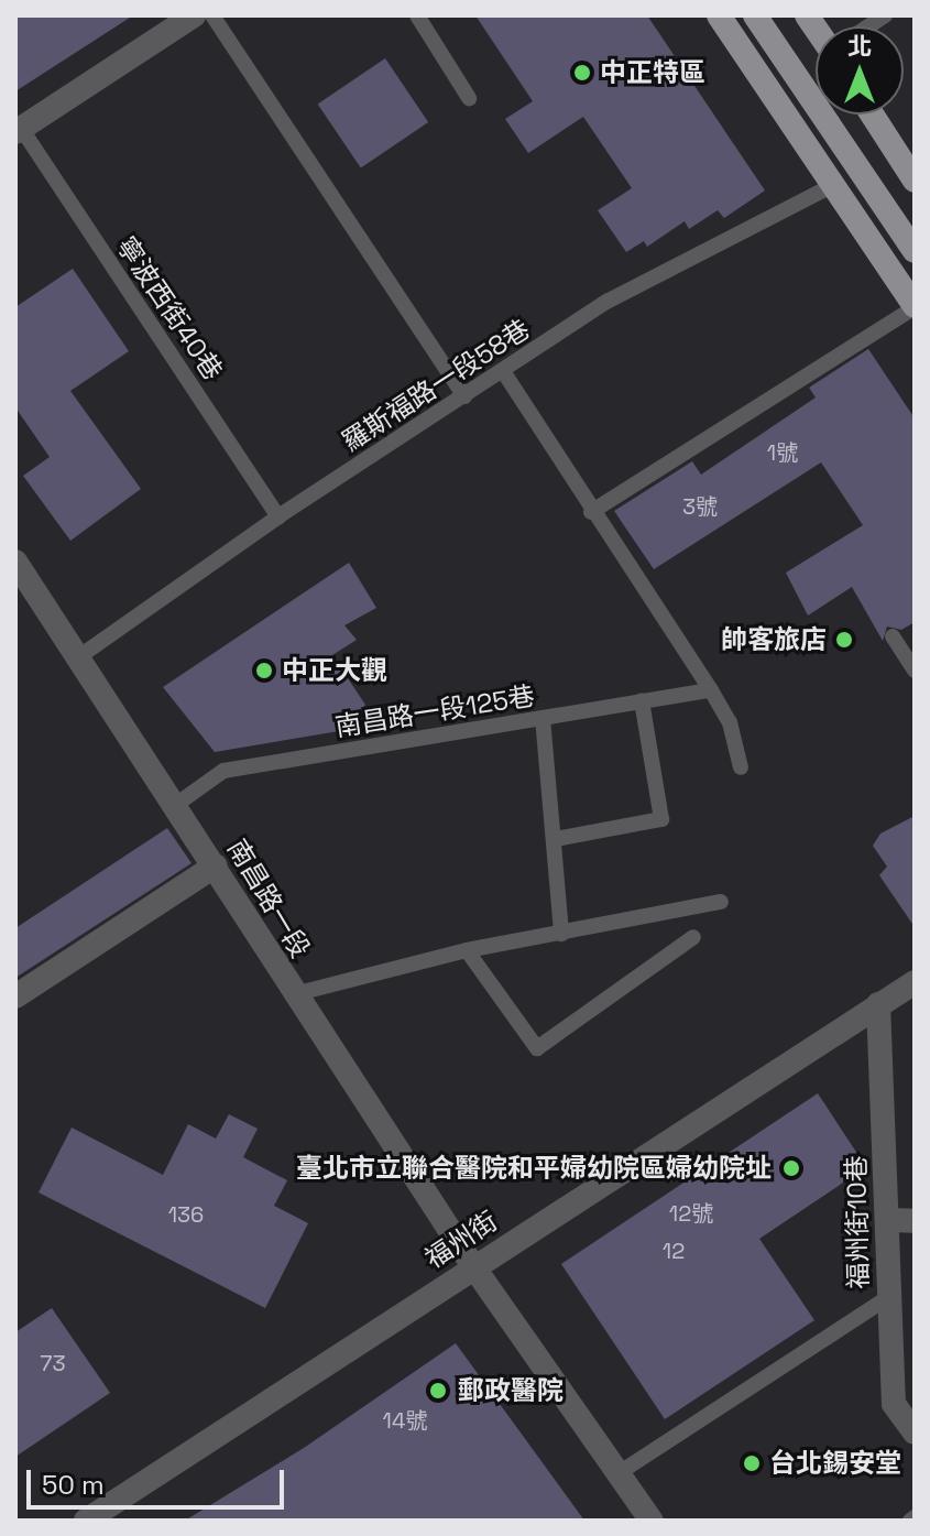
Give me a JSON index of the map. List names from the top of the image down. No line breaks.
{"streets":{"street":["南昌路一段","福州街10巷","福州街"],"lane":["寧波西街40巷","羅斯福路一段58巷","南昌路一段125巷"]},"crossings":[["寧波西街40巷","羅斯福路一段58巷"],["羅斯福路一段58巷","南昌路一段"],["南昌路一段125巷","南昌路一段"],["南昌路一段","福州街"],["福州街10巷","福州街"]],"places":["中正特區","帥客旅店","中正大觀","臺北市立聯合醫院和平婦幼院區婦幼院址","郵政醫院","台北錫安堂"],"house_numbers":["1號","3號","12號","136","12","73","14號"],"scale_bar":"50 m","north":"top"}
